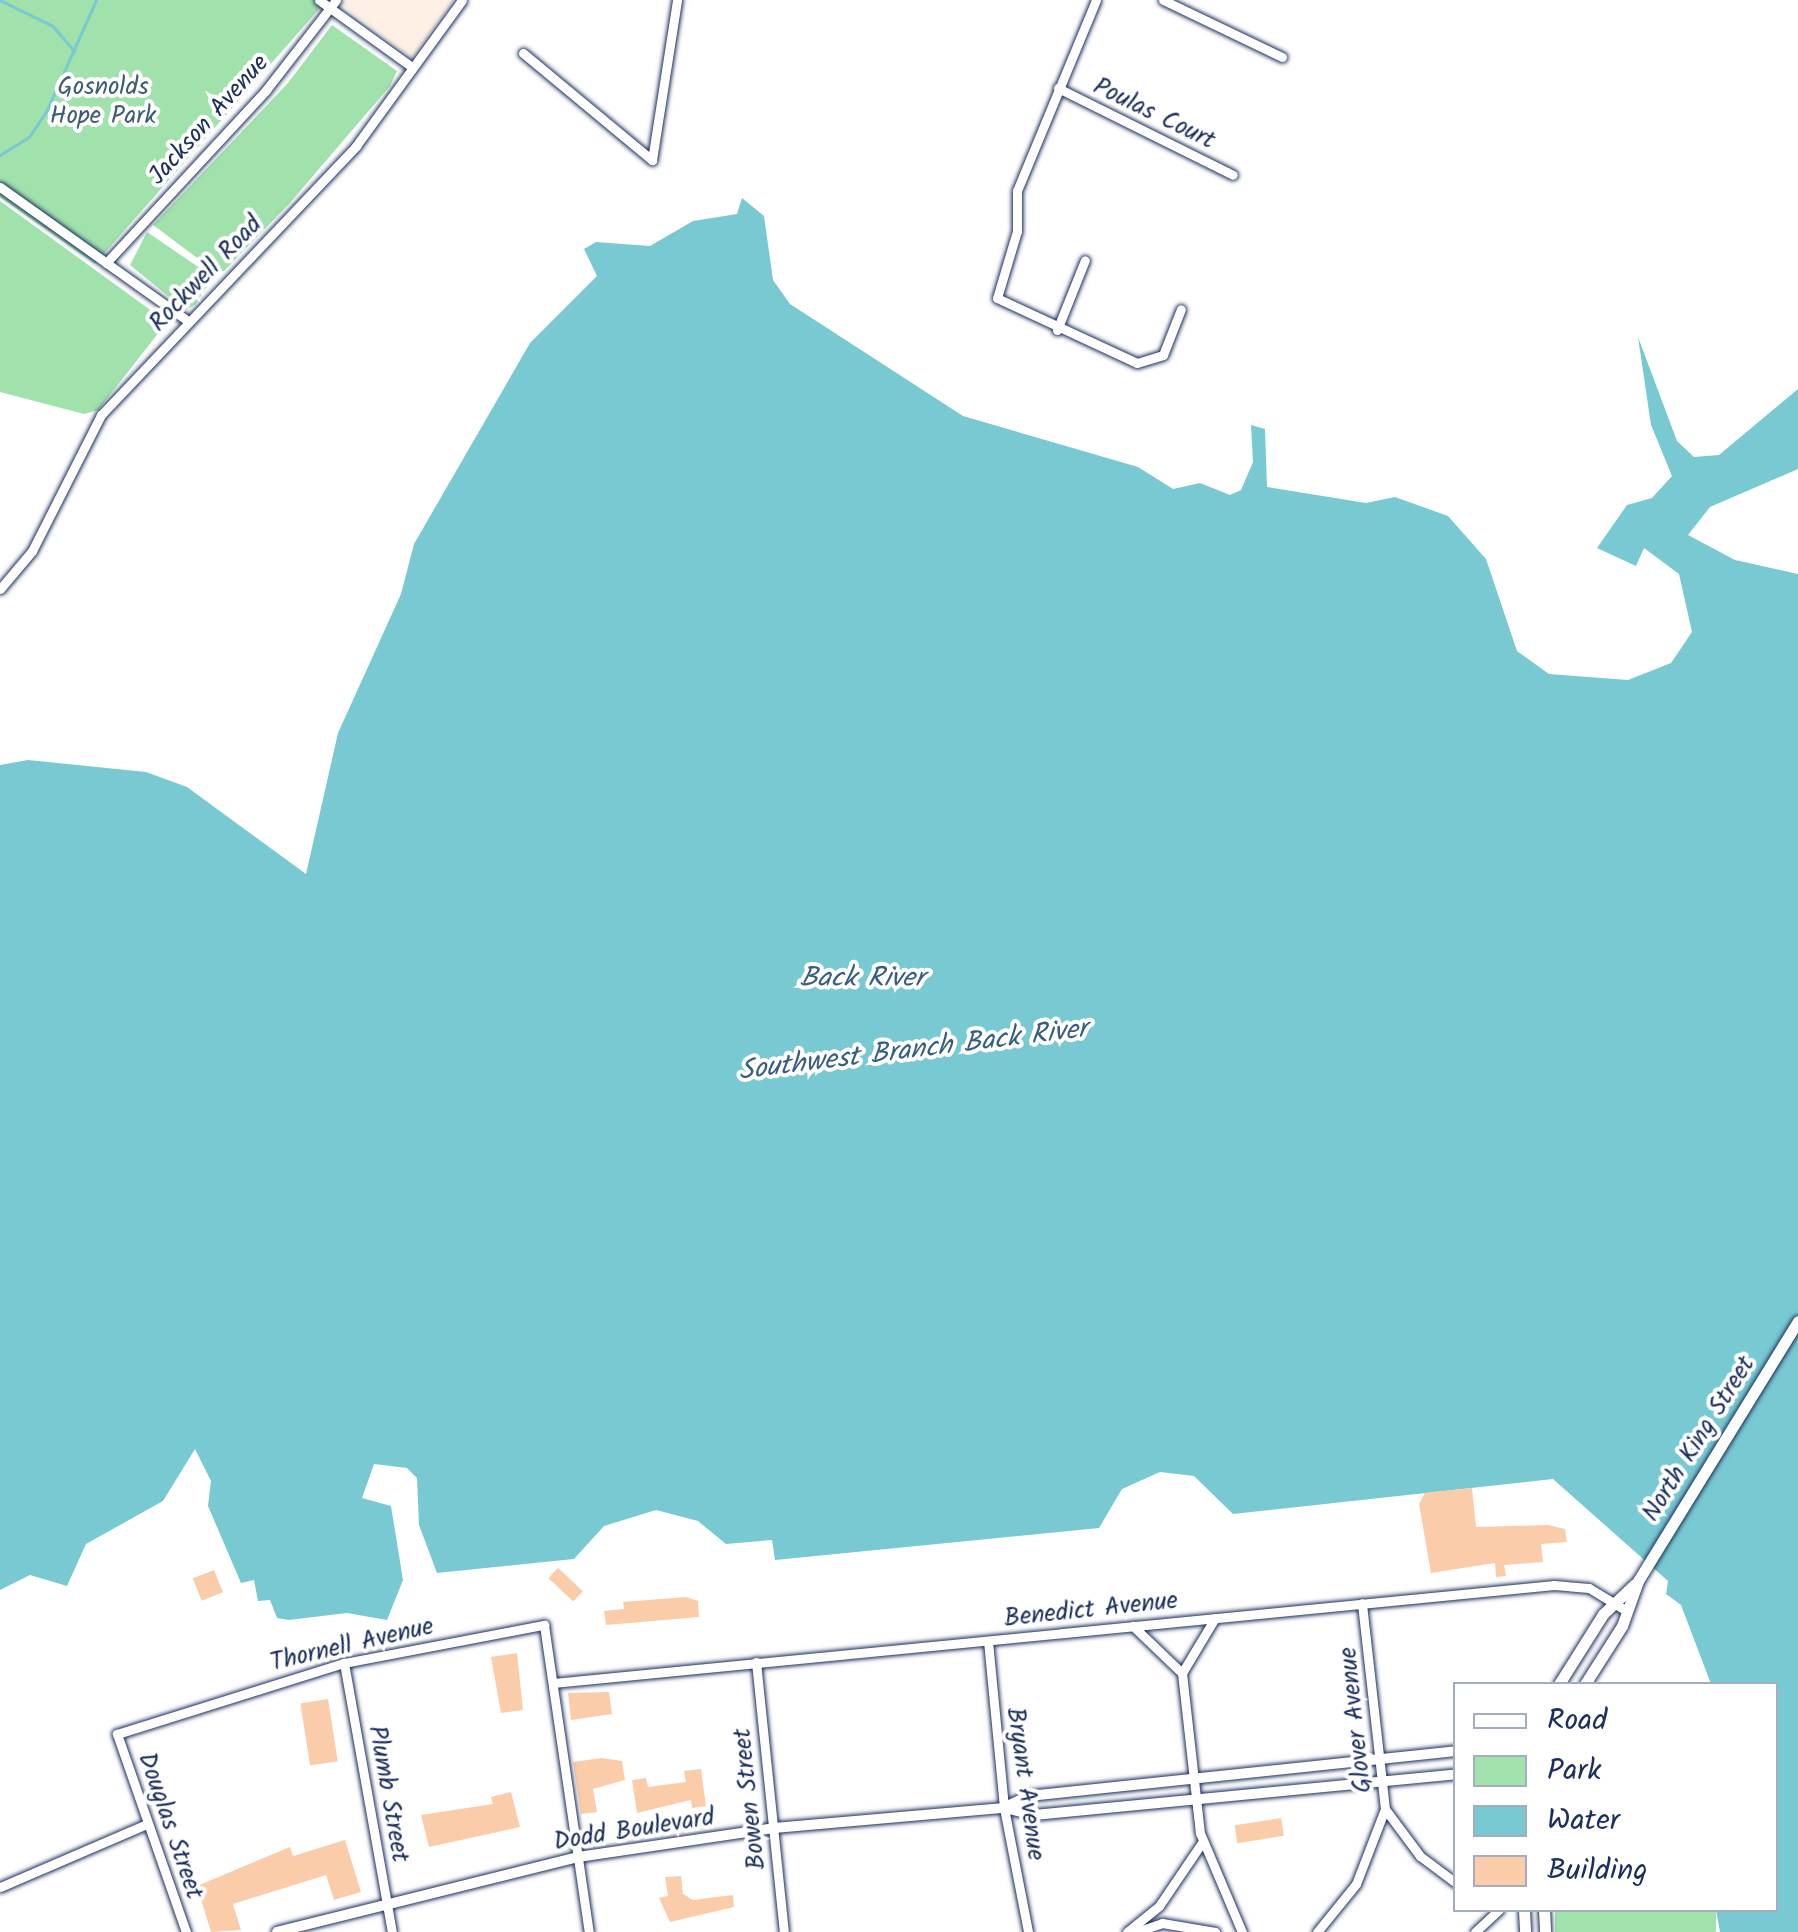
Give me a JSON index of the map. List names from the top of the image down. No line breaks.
{"streets":{"main road":["North King Street"],"street":["Poulas Court","Jackson Avenue","Rockwell Road","Benedict Avenue","Thornell Avenue","Glover Avenue","Bryant Avenue","Plumb Street","Bowen Street","Douglas Street","Dodd Boulevard"]},"crossings":[["North King Street","Benedict Avenue"],["Benedict Avenue","Thornell Avenue"],["Benedict Avenue","Glover Avenue"],["Benedict Avenue","Bryant Avenue"],["Benedict Avenue","Bowen Street"],["Thornell Avenue","Plumb Street"],["Thornell Avenue","Douglas Street"],["Glover Avenue","Dodd Boulevard"],["Bryant Avenue","Dodd Boulevard"],["Plumb Street","Dodd Boulevard"],["Bowen Street","Dodd Boulevard"]],"water":["Back River","Southwest Branch Back River"],"parks":["Gosnolds Hope Park"],"legend":["Road","Park","Water","Building"]}
